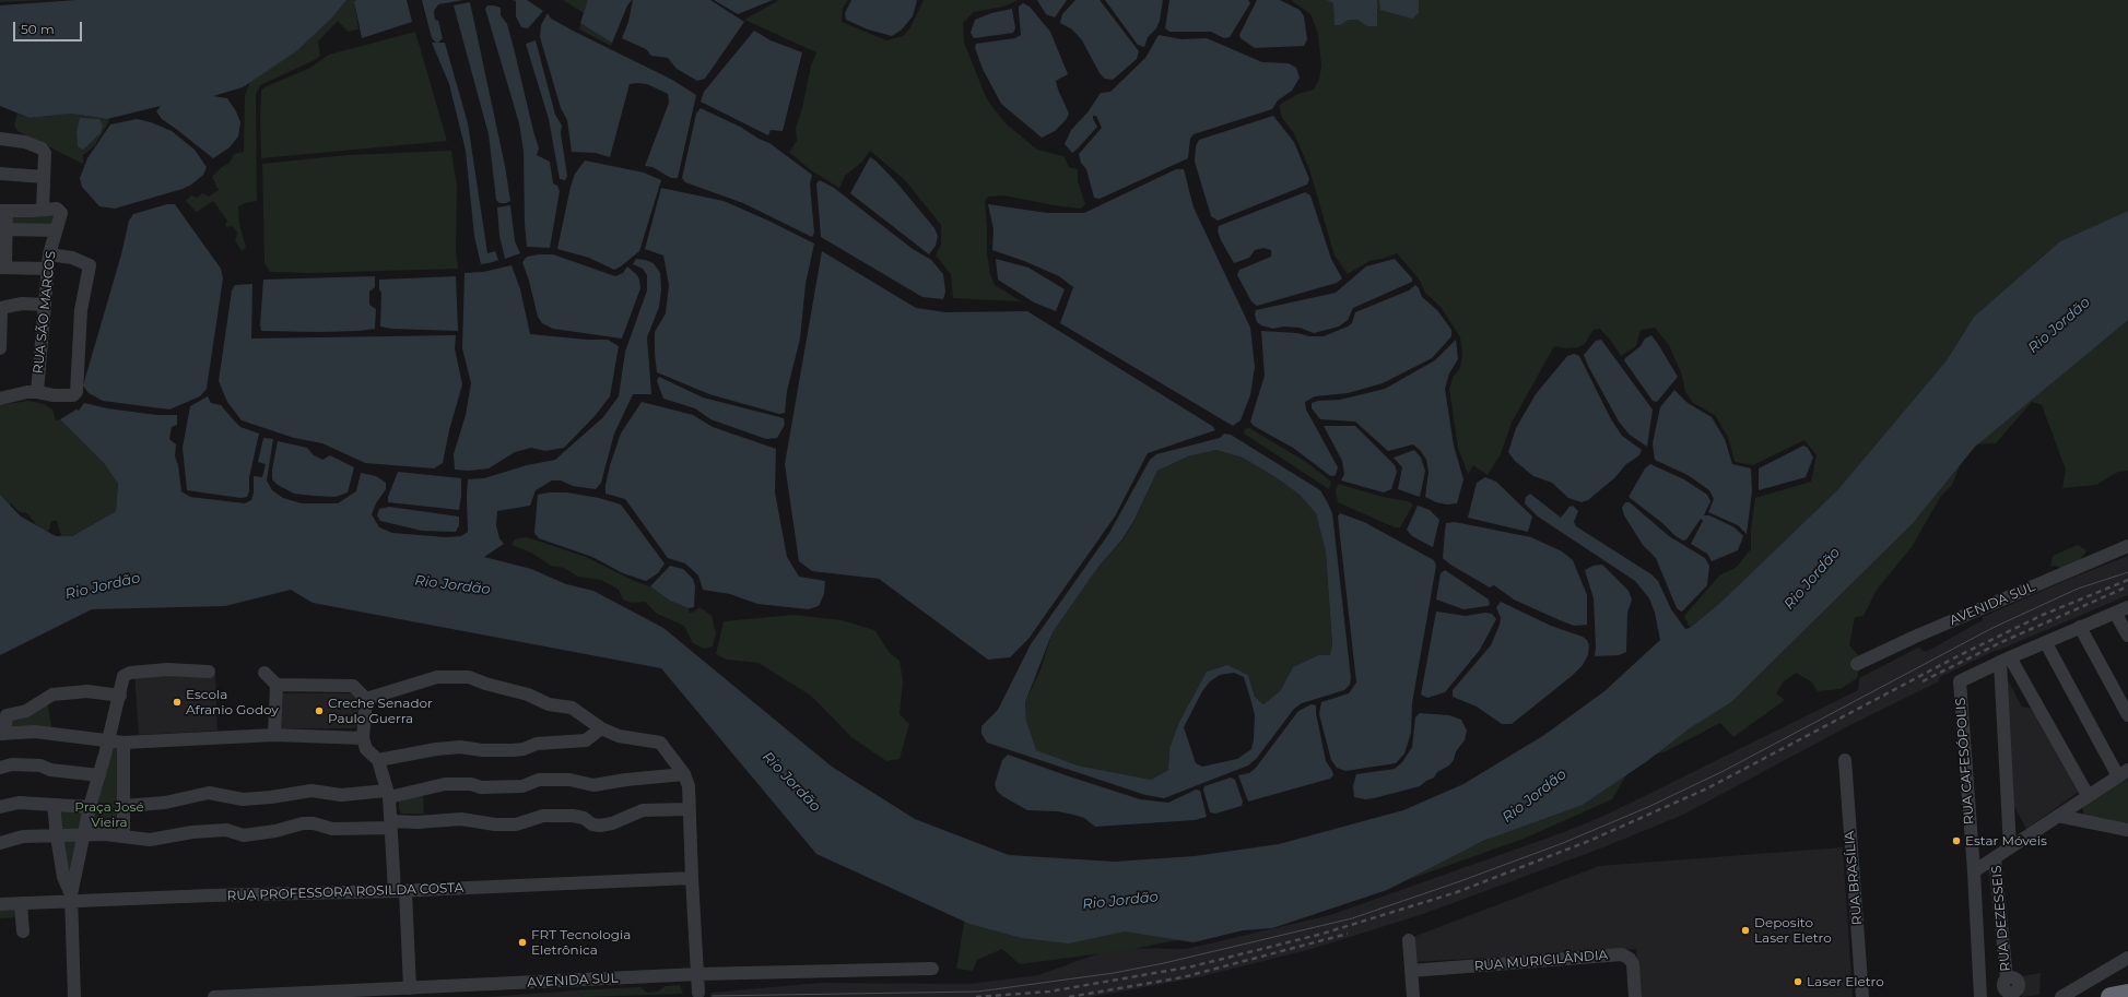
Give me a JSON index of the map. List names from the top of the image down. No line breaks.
{"streets":{"street":["RUA SÃO MARCOS","AVENIDA SUL","RUA CAFESÓPOLIS","RUA BRASÍLIA","RUA PROFESSORA ROSILDA COSTA","RUA DEZESSEIS","RUA MURICILÂNDIA"]},"water":["Rio Jordão"],"parks":["Praça José Vieira"],"places":["Escola Afranio Godoy","Creche Senador Paulo Guerra","Estar Móveis","Deposito Laser Eletro","FRT Tecnologia Eletrônica","Laser Eletro"],"scale_bar":"50 m"}
